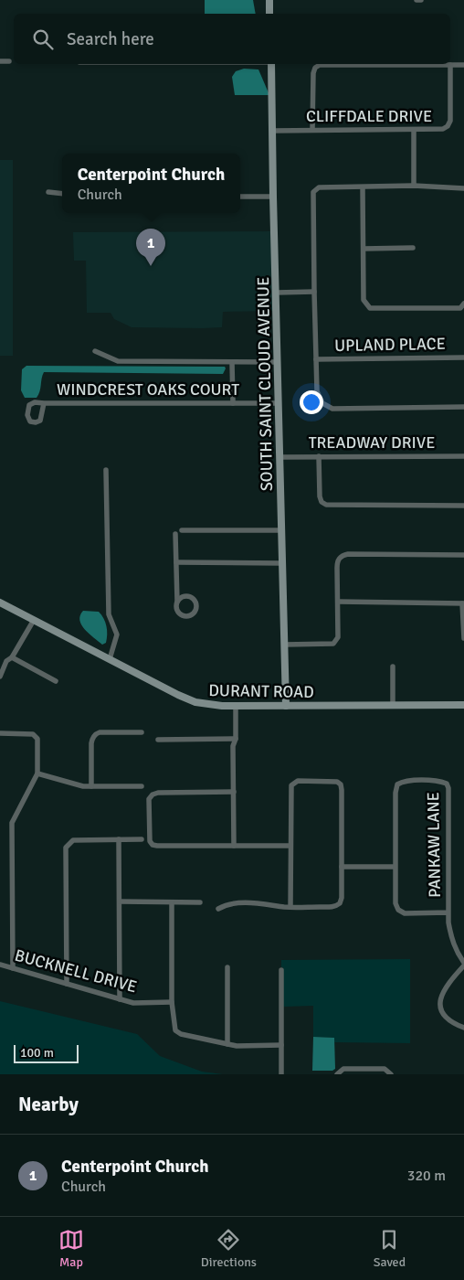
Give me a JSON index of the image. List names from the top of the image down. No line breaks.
{"streets":{"street":["CLIFFDALE DRIVE","UPLAND PLACE","SOUTH SAINT CLOUD AVENUE","WINDCREST OAKS COURT","TREADWAY DRIVE","DURANT ROAD","PANKAW LANE","BUCKNELL DRIVE"]},"crossings":[["CLIFFDALE DRIVE","SOUTH SAINT CLOUD AVENUE"],["SOUTH SAINT CLOUD AVENUE","WINDCREST OAKS COURT"],["SOUTH SAINT CLOUD AVENUE","TREADWAY DRIVE"],["SOUTH SAINT CLOUD AVENUE","DURANT ROAD"]],"scale_bar":"100 m","page":{"search":"Search here","popup":["Centerpoint Church","Church"],"pins":"1","scale":"100 m","heading":"Nearby","list":[{"mark":"1","name":"Centerpoint Church","note":"Church","value":"320 m"}],"nav":["Map","Directions","Saved"]}}
